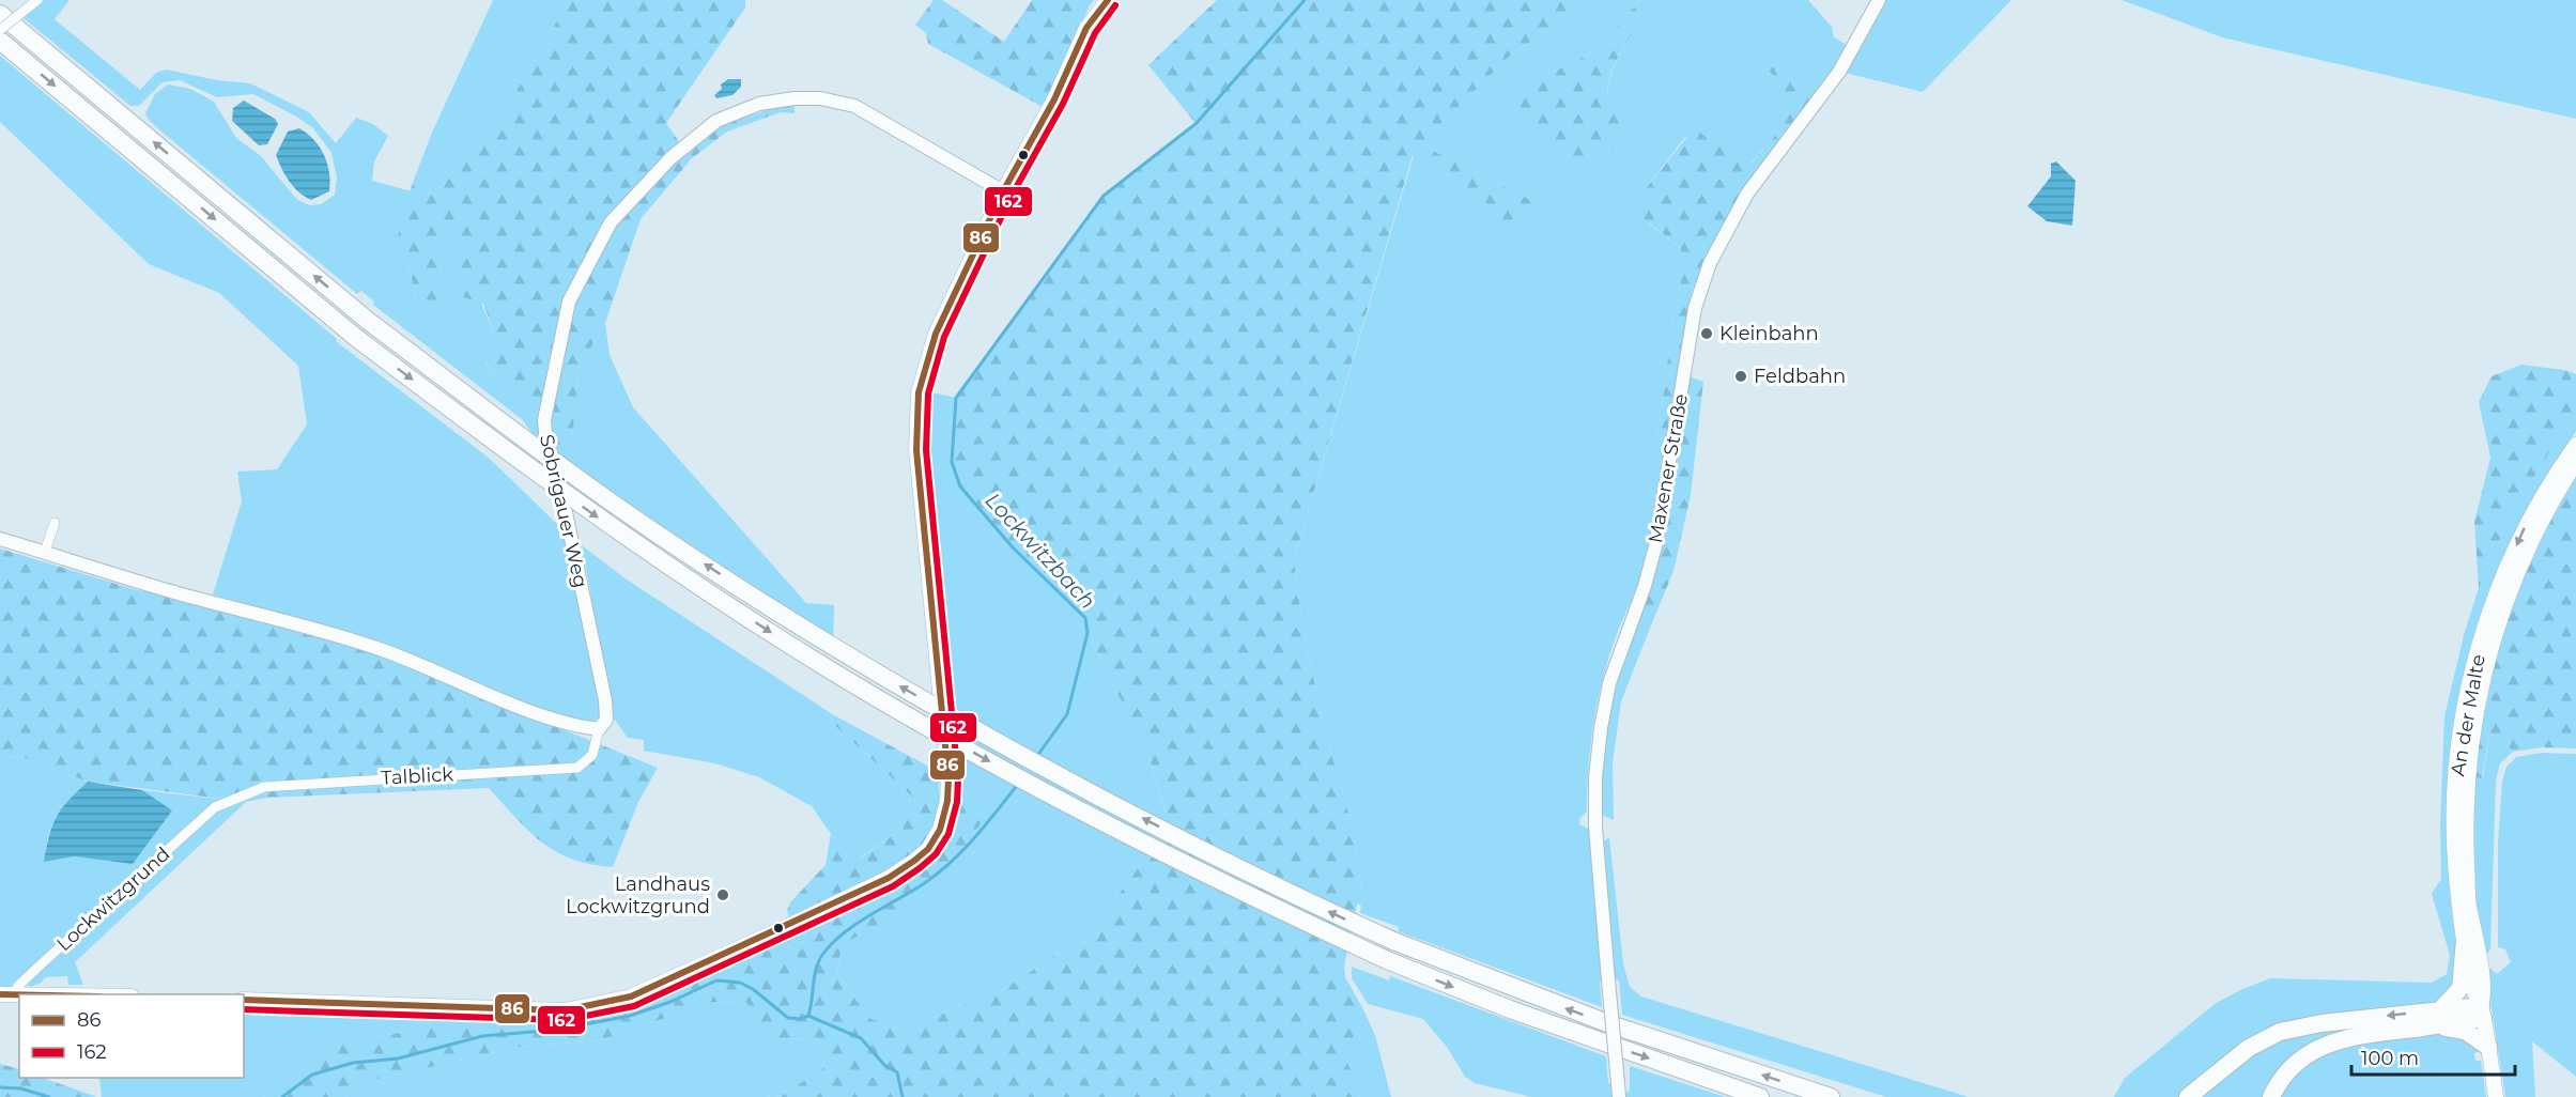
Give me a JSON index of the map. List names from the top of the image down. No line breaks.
{"streets":{"main road":["An der Malte"],"street":["Maxener Straße","Sobrigauer Weg","Talblick","Lockwitzgrund"]},"crossings":[["Sobrigauer Weg","Talblick"],["Talblick","Lockwitzgrund"]],"water":["Lockwitzbach"],"places":["Kleinbahn","Feldbahn","Landhaus Lockwitzgrund"],"lines":["transit line 86","transit line 162"],"legend":["86","162"],"scale_bar":"100 m"}
